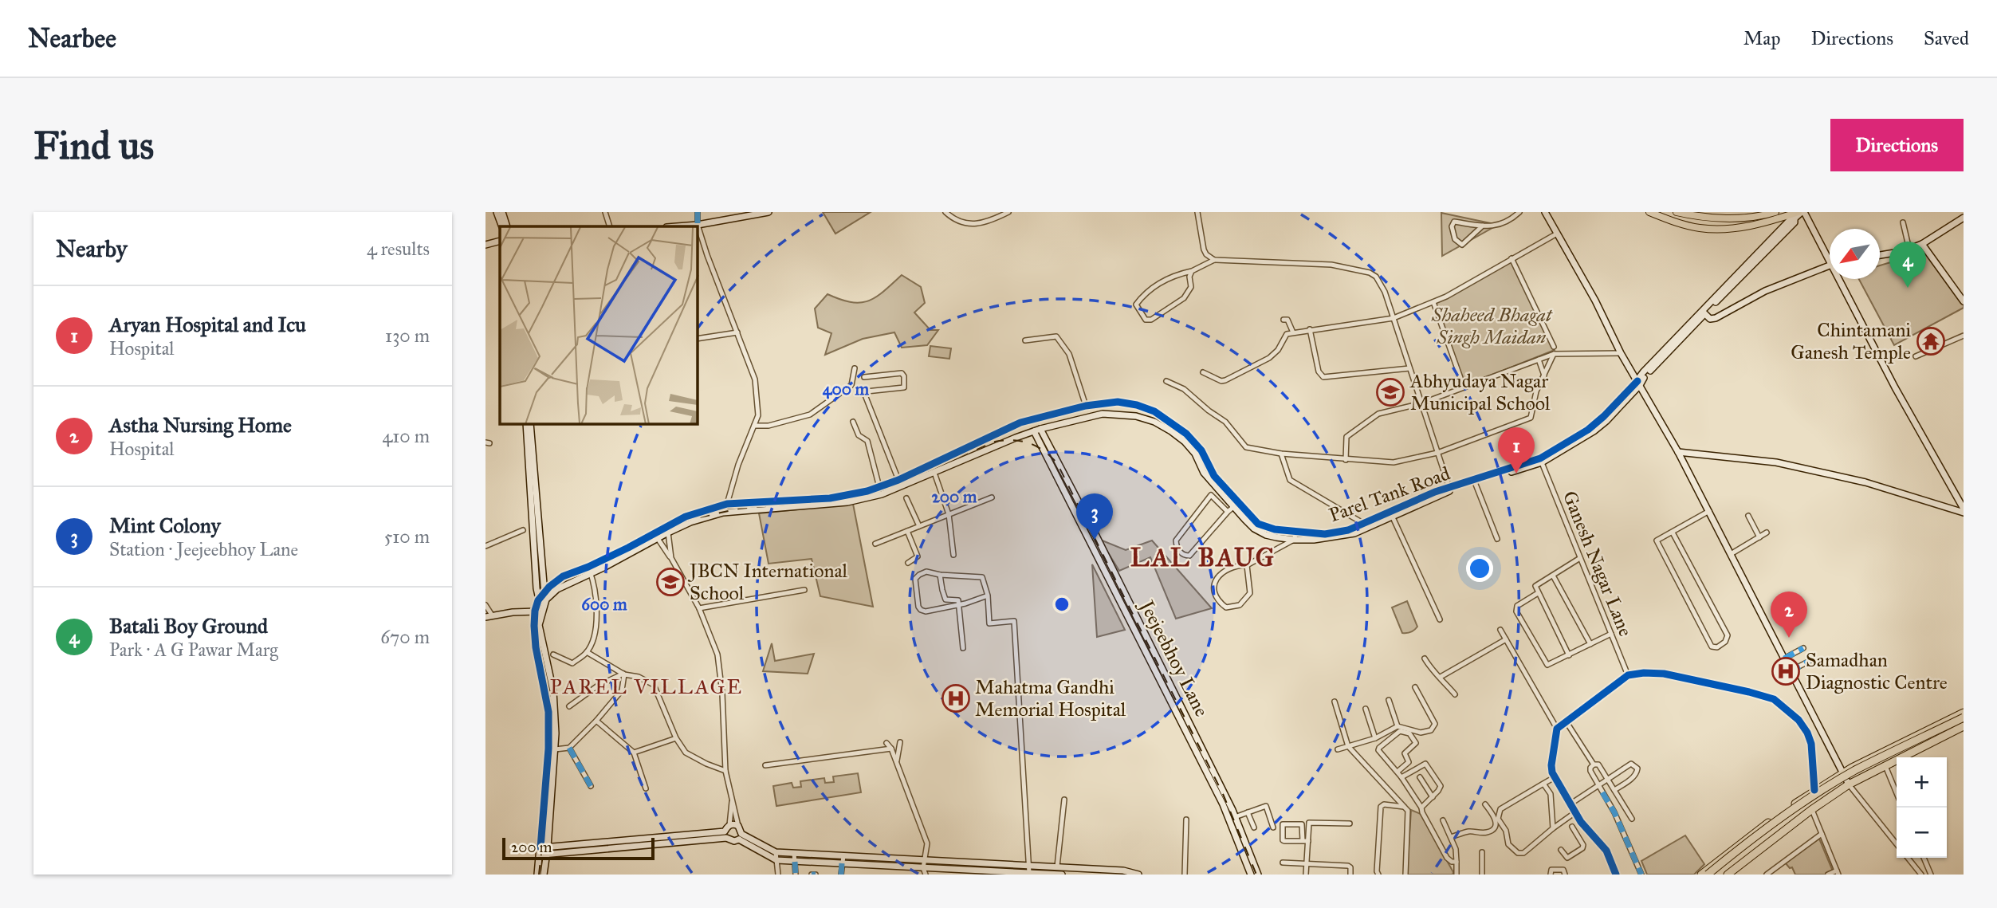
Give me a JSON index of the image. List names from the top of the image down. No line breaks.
{"streets":{"street":["Parel Tank Road","Ganesh Nagar Lane","Jeejeebhoy Lane"]},"crossings":[["Parel Tank Road","Ganesh Nagar Lane"]],"districts":["LAL BAUG","PAREL VILLAGE"],"parks":["Shaheed Bhagat Singh Maidan"],"places":{"temple":["Chintamani Ganesh Temple"],"school or university":["Abhyudaya Nagar Municipal School","JBCN International School"],"hospital":["Samadhan Diagnostic Centre","Mahatma Gandhi Memorial Hospital"]},"scale_bar":"200 m","north":"bottom left","page":{"header":"Nearbee","nav":["Map","Directions","Saved"],"buttons":"Directions","title":"Find us","heading":["Nearby","4 results"],"pins":["4","1","3","2"],"list":[{"mark":"1","name":"Aryan Hospital and Icu","note":"Hospital","value":"130 m"},{"mark":"2","name":"Astha Nursing Home","note":"Hospital","value":"410 m"},{"mark":"3","name":"Mint Colony","note":"Station · Jeejeebhoy Lane","value":"510 m"},{"mark":"4","name":"Batali Boy Ground","note":"Park · A G Pawar Marg","value":"670 m"}],"map_buttons":["+","−"],"scale":"200 m"},"rings":["400 m","200 m","600 m"]}
